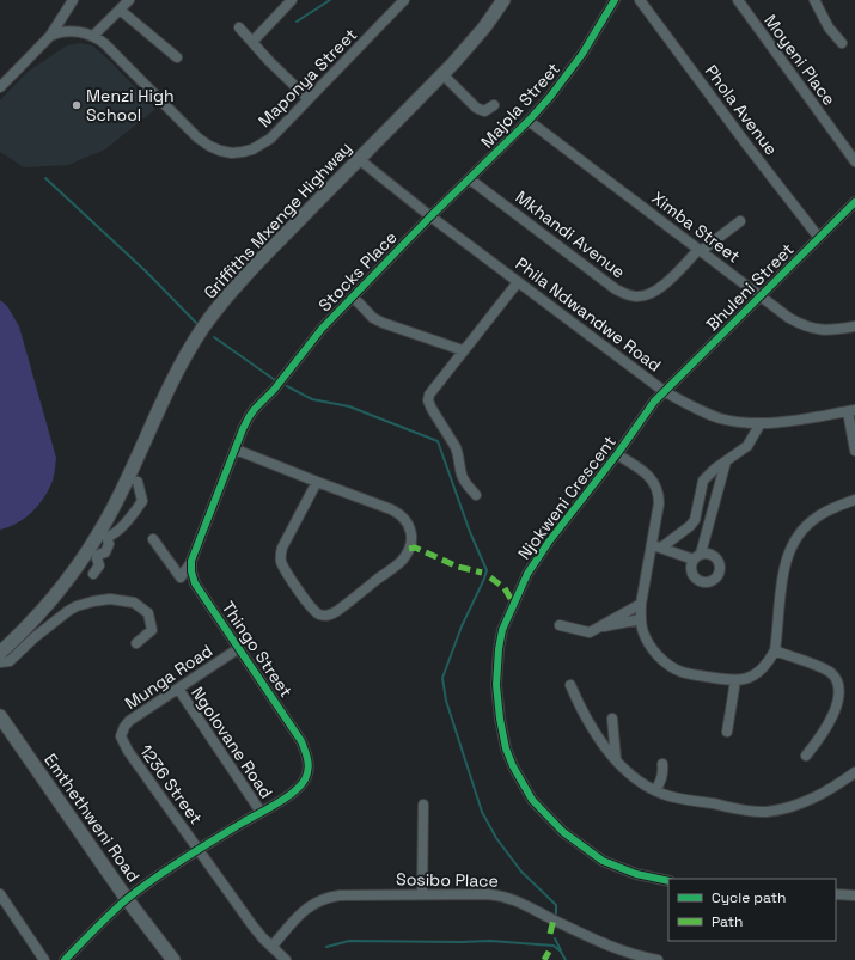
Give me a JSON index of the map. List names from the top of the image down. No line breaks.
{"streets":{"street":["Moyeni Place","Maponya Street","Majola Street","Phola Avenue","Griffiths Mxenge Highway","Ximba Street","Mkhandi Avenue","Stocks Place","Bhuleni Street","Phila Ndwandwe Road","Njokweni Crescent","Thingo Street","Munga Road","Ngolovane Road","1236 Street","Emthethweni Road","Sosibo Place"]},"crossings":[["Majola Street","Ximba Street"],["Majola Street","Mkhandi Avenue"],["Majola Street","Stocks Place"],["Majola Street","Phila Ndwandwe Road"],["Phola Avenue","Bhuleni Street"],["Griffiths Mxenge Highway","Phila Ndwandwe Road"],["Ximba Street","Mkhandi Avenue"],["Ximba Street","Bhuleni Street"],["Stocks Place","Phila Ndwandwe Road"],["Bhuleni Street","Phila Ndwandwe Road"],["Bhuleni Street","Njokweni Crescent"],["Phila Ndwandwe Road","Njokweni Crescent"],["Thingo Street","Munga Road"],["Thingo Street","Ngolovane Road"],["Thingo Street","1236 Street"],["Thingo Street","Emthethweni Road"],["Munga Road","Ngolovane Road"],["Munga Road","1236 Street"],["1236 Street","Sosibo Place"]],"places":["Menzi High School"],"legend":["Cycle path","Path"]}
